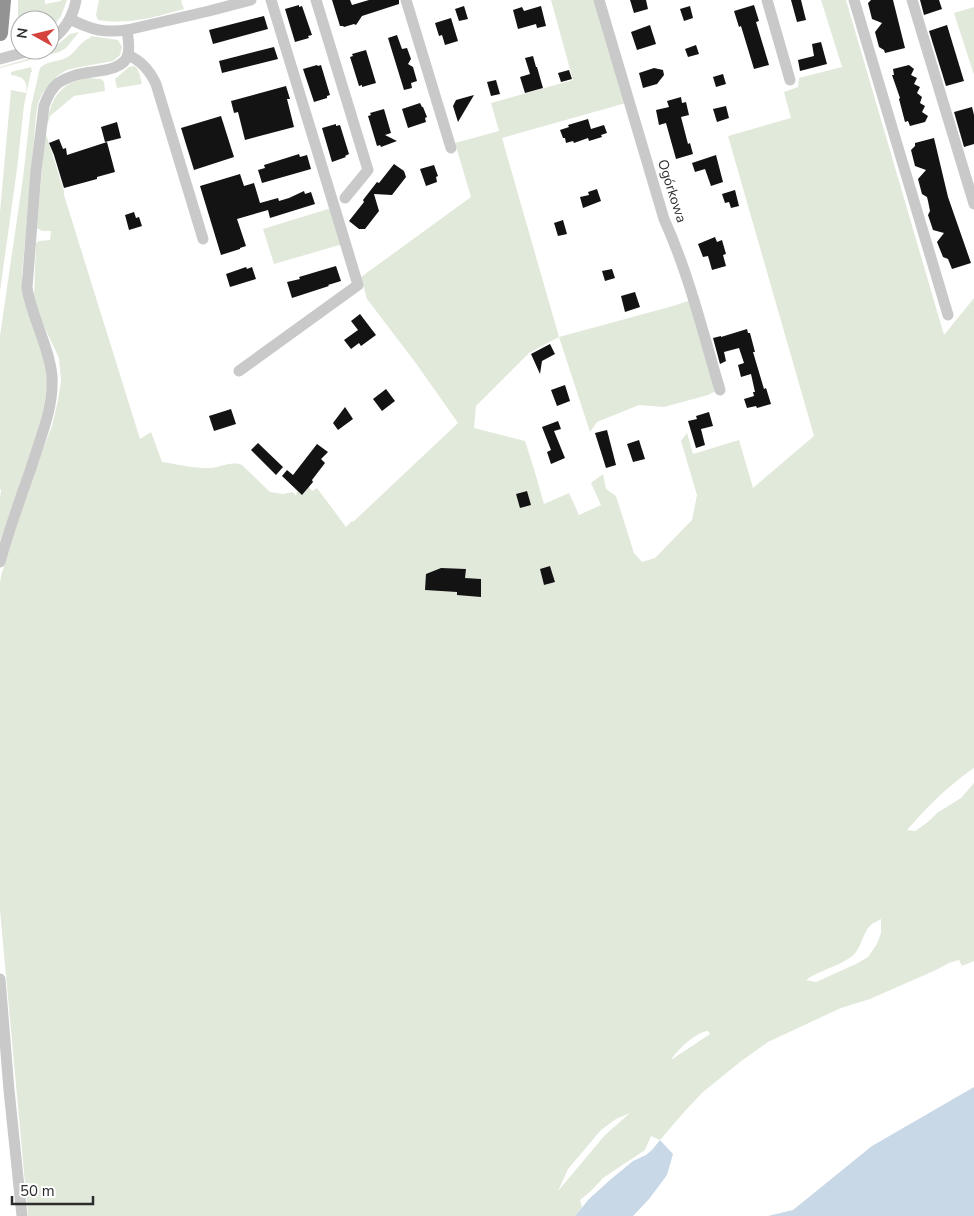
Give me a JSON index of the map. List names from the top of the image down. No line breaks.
{"streets":{"street":["Ogórkowa"]},"scale_bar":"50 m","north":"left"}
